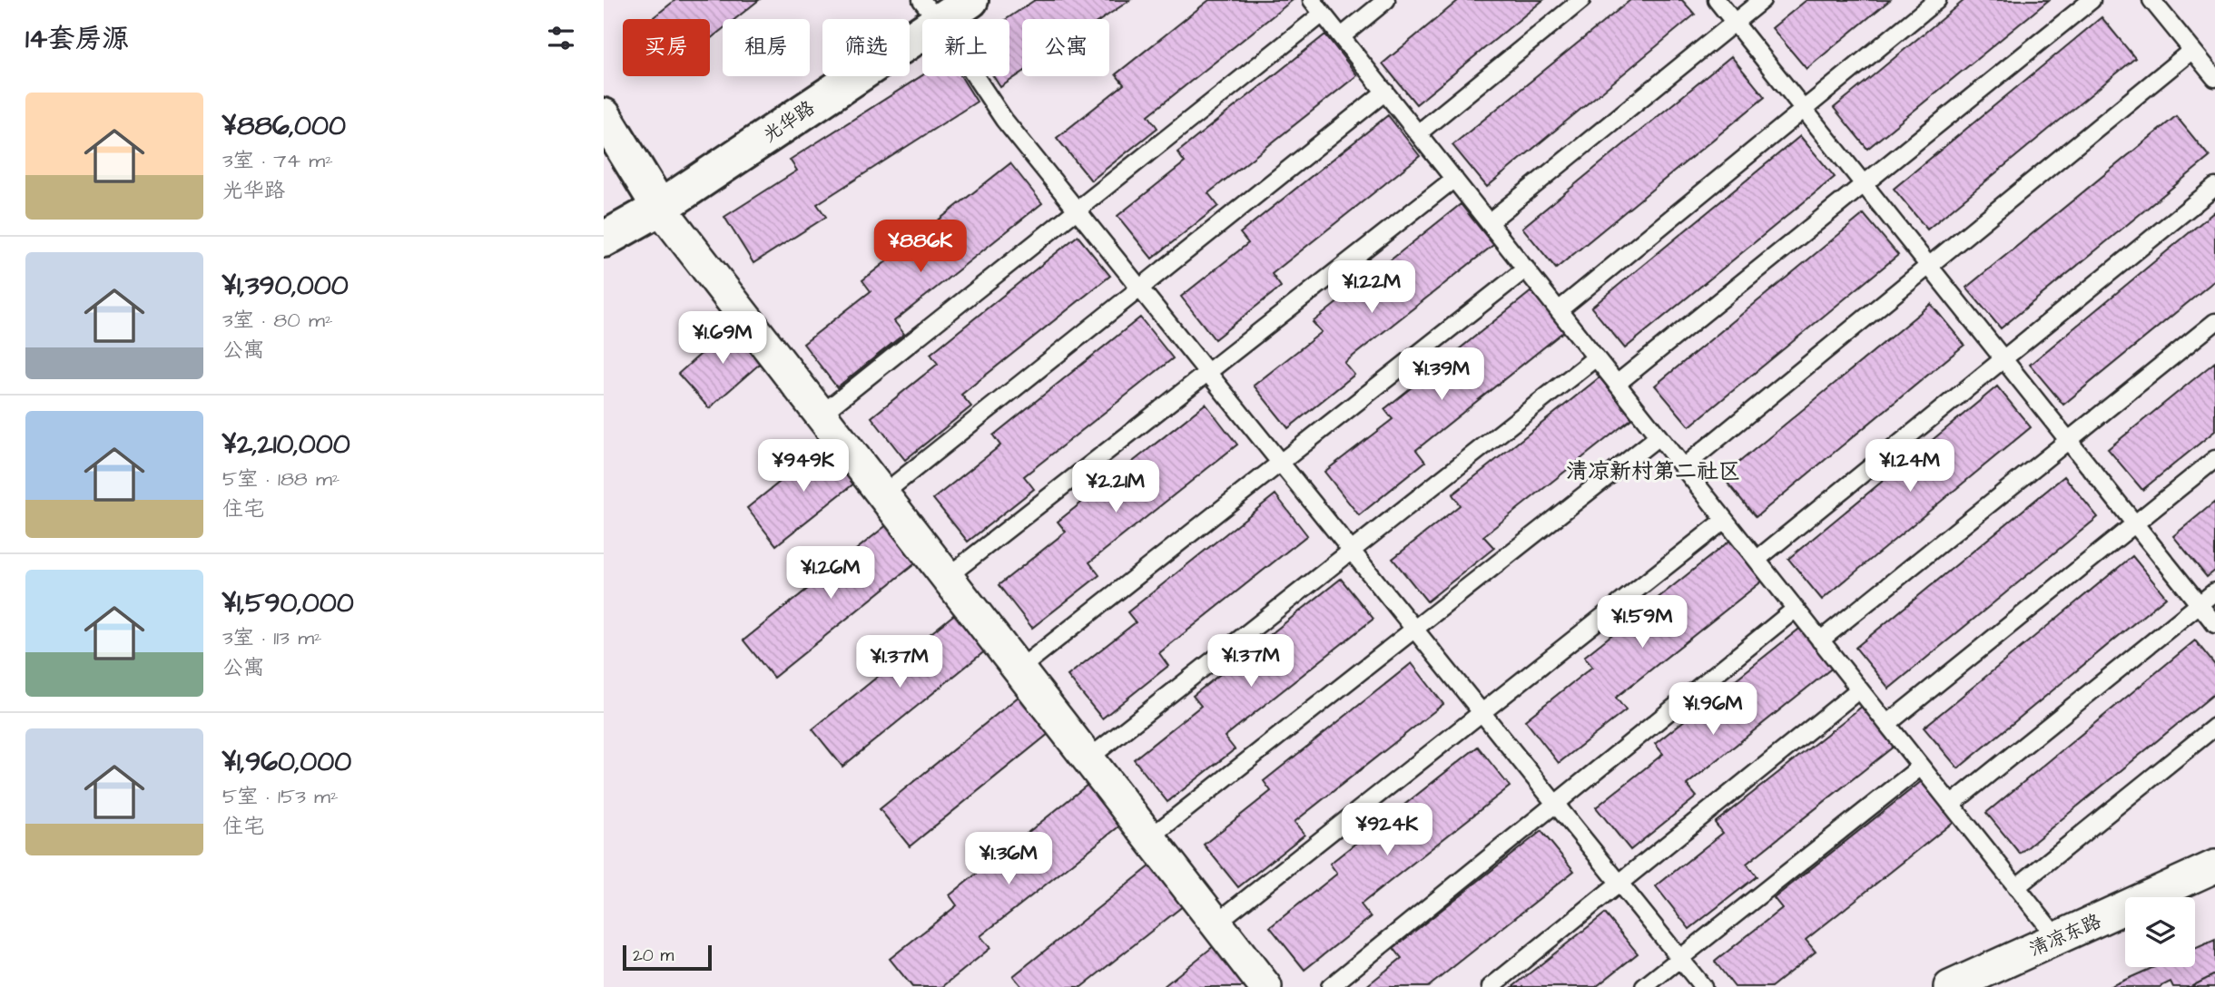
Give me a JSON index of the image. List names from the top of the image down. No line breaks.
{"streets":{"main road":["光华路"],"street":["清凉东路"]},"districts":["清凉新村第二社区"],"scale_bar":"20 m","page":{"heading":"14套房源","chip":["买房","租房","筛选","新上","公寓"],"list":[{"name":"¥886,000","note":"3室 · 74 m² · 光华路"},{"name":"¥1,390,000","note":"3室 · 80 m² · 公寓"},{"name":"¥2,210,000","note":"5室 · 188 m² · 住宅"},{"name":"¥1,590,000","note":"3室 · 113 m² · 公寓"},{"name":"¥1,960,000","note":"5室 · 153 m² · 住宅"}],"price":["¥886K","¥1.22M","¥1.69M","¥1.39M","¥949K","¥1.24M","¥2.21M","¥1.26M","¥1.59M","¥1.37M","¥1.37M","¥1.96M","¥924K","¥1.36M"],"scale":"20 m"}}
